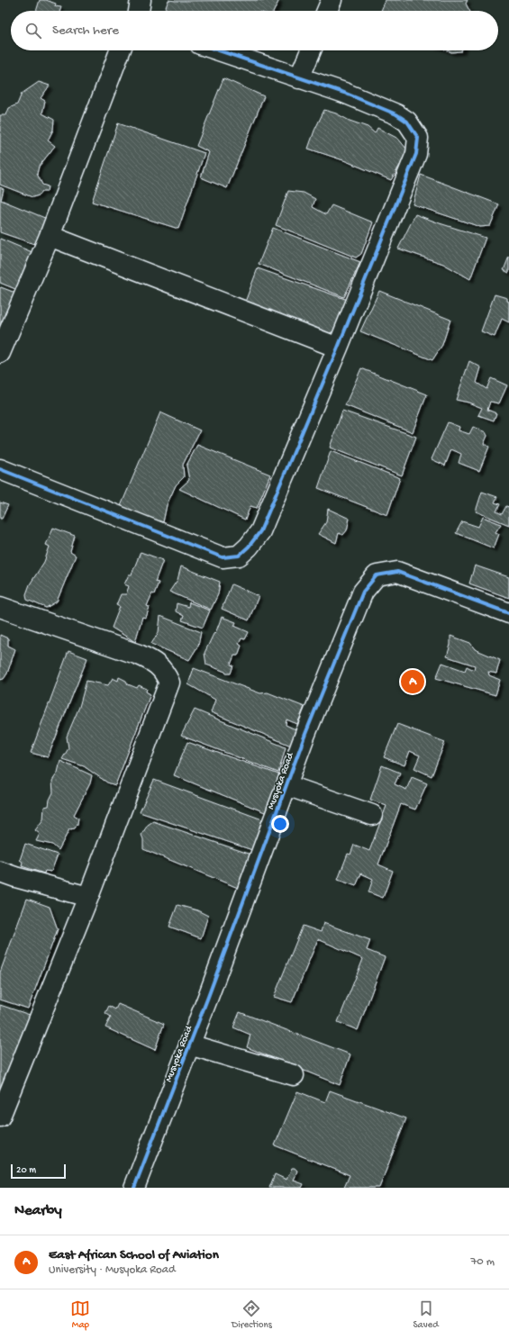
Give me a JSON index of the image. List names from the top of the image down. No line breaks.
{"streets":{"street":["Musyoka Road"]},"scale_bar":"20 m","page":{"search":"Search here","pins":"A","scale":"20 m","heading":"Nearby","list":[{"mark":"A","name":"East African School of Aviation","note":"University · Musyoka Road","value":"70 m"}],"nav":["Map","Directions","Saved"]}}
